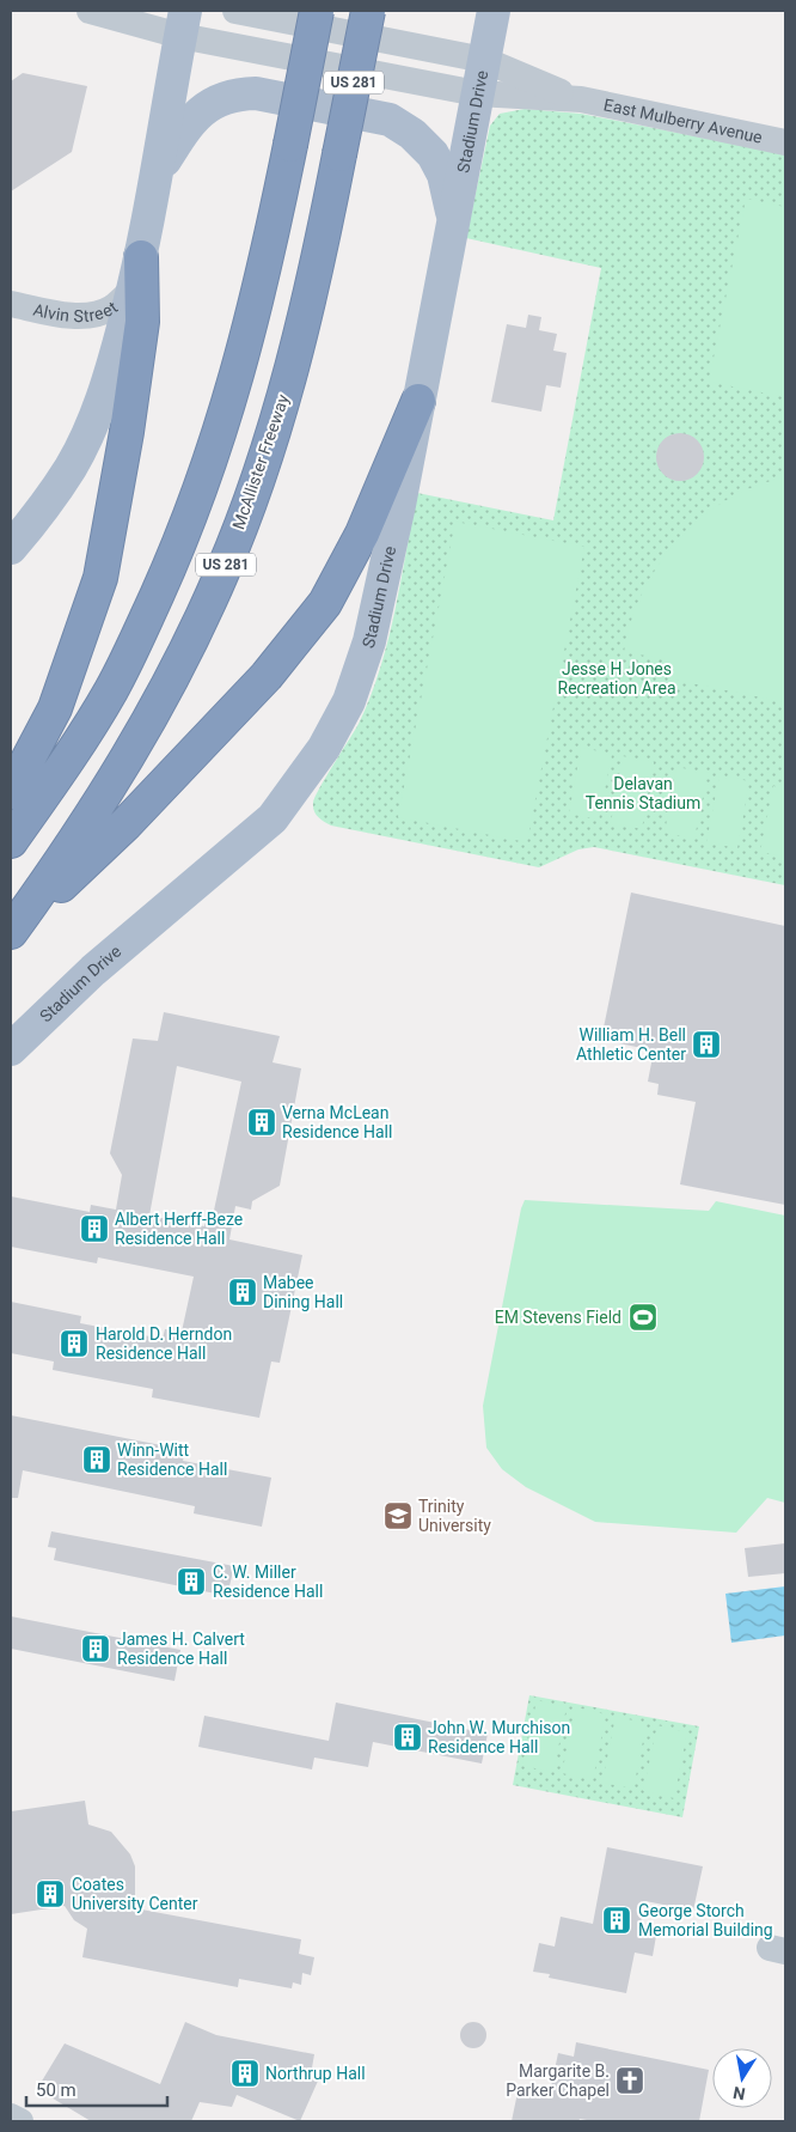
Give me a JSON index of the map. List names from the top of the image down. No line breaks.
{"streets":{"highway":["US 281","McAllister Freeway"],"main road":["Stadium Drive"],"street":["East Mulberry Avenue","Alvin Street"]},"crossings":[["East Mulberry Avenue","Stadium Drive"]],"parks":["Jesse H Jones Recreation Area","Delavan Tennis Stadium"],"places":{"building":["William H. Bell Athletic Center","Verna McLean Residence Hall","Albert Herff-Beze Residence Hall","Mabee Dining Hall","Harold D. Herndon Residence Hall","Winn-Witt Residence Hall","C. W. Miller Residence Hall","James H. Calvert Residence Hall","John W. Murchison Residence Hall","Coates University Center","George Storch Memorial Building","Northrup Hall"],"sports":["EM Stevens Field"],"school or university":["Trinity University"],"church":["Margarite B. Parker Chapel"]},"scale_bar":"50 m","north":"bottom"}
